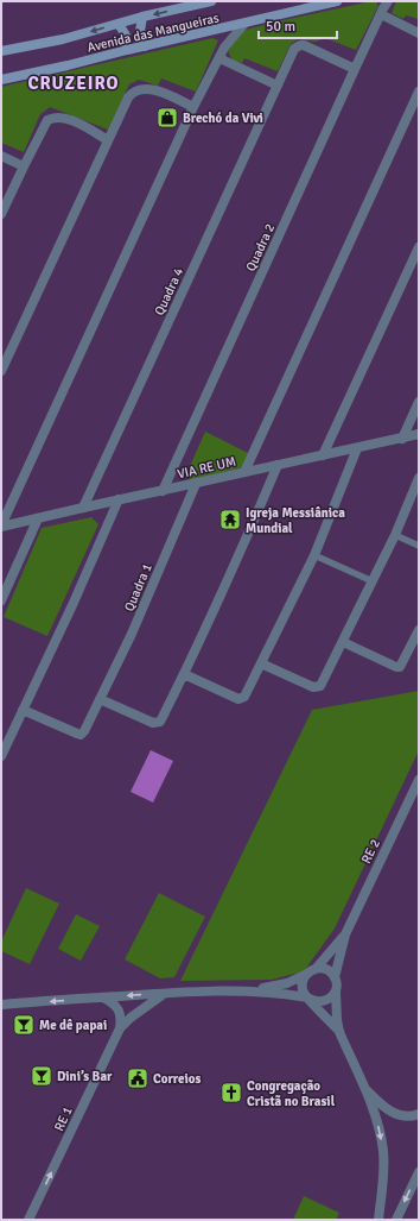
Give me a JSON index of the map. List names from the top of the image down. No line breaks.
{"streets":{"main road":["Avenida das Mangueiras"],"street":["Quadra 2","Quadra 4","VIA RE UM","Quadra 1","RE 2","RE 1"]},"crossings":[["Quadra 2","Quadra 4"],["Quadra 2","VIA RE UM"],["Quadra 4","VIA RE UM"],["VIA RE UM","Quadra 1"]],"one_way":["RE 1"],"districts":["CRUZEIRO"],"places":{"shop":["Brechó da Vivi"],"temple":["Igreja Messiânica Mundial"],"bar":["Me dê papai","Dini’s Bar"],"public building":["Correios"],"church":["Congregação Cristã no Brasil"]},"scale_bar":"50 m"}
